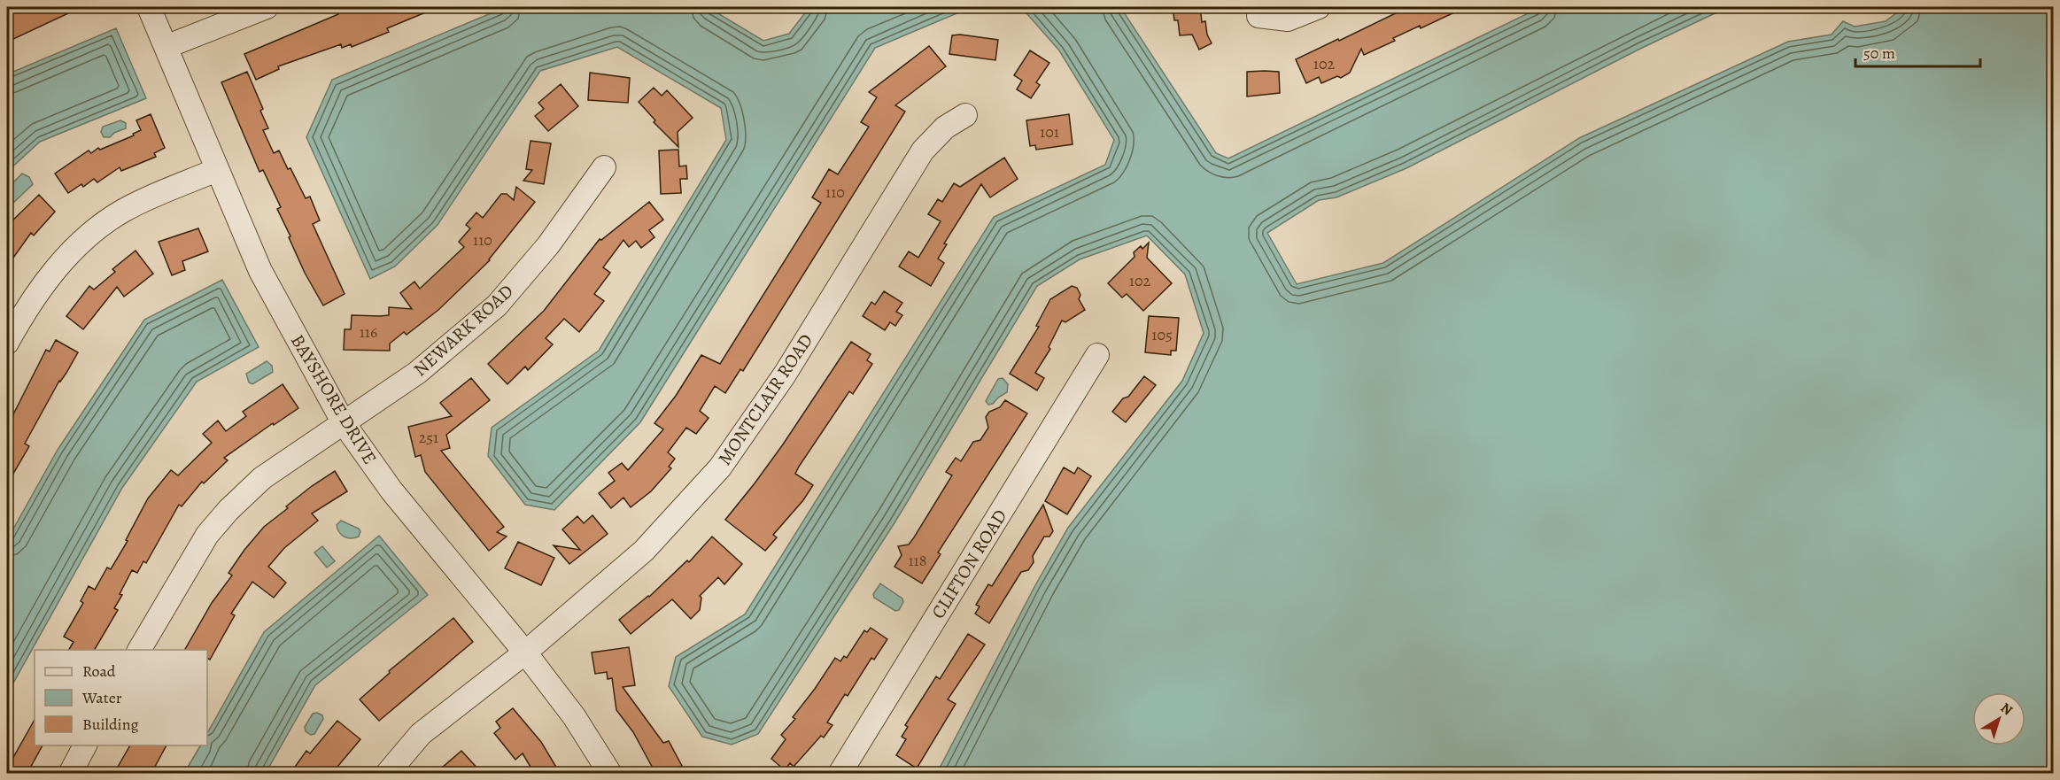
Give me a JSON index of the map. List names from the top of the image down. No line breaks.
{"streets":{"street":["NEWARK ROAD","BAYSHORE DRIVE","MONTCLAIR ROAD","CLIFTON ROAD"]},"crossings":[["NEWARK ROAD","BAYSHORE DRIVE"],["BAYSHORE DRIVE","MONTCLAIR ROAD"]],"house_numbers":["102","101","110","110","102","116","105","251","118"],"legend":["Road","Water","Building"],"scale_bar":"50 m","north":"top right"}
